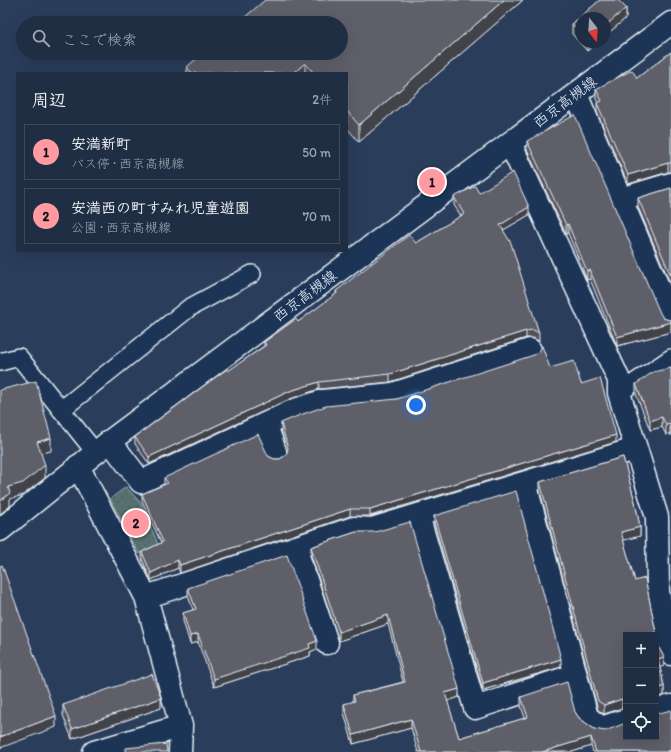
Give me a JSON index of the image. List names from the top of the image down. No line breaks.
{"streets":{"street":["西京高槻線"]},"north":"bottom","page":{"search":"ここで検索","heading":["周辺","2件"],"list":[{"mark":"1","name":"安満新町","note":"バス停 · 西京高槻線","value":"50 m"},{"mark":"2","name":"安満西の町すみれ児童遊園","note":"公園 · 西京高槻線","value":"70 m"}],"pins":["1","2"],"map_buttons":["+","−"]}}
